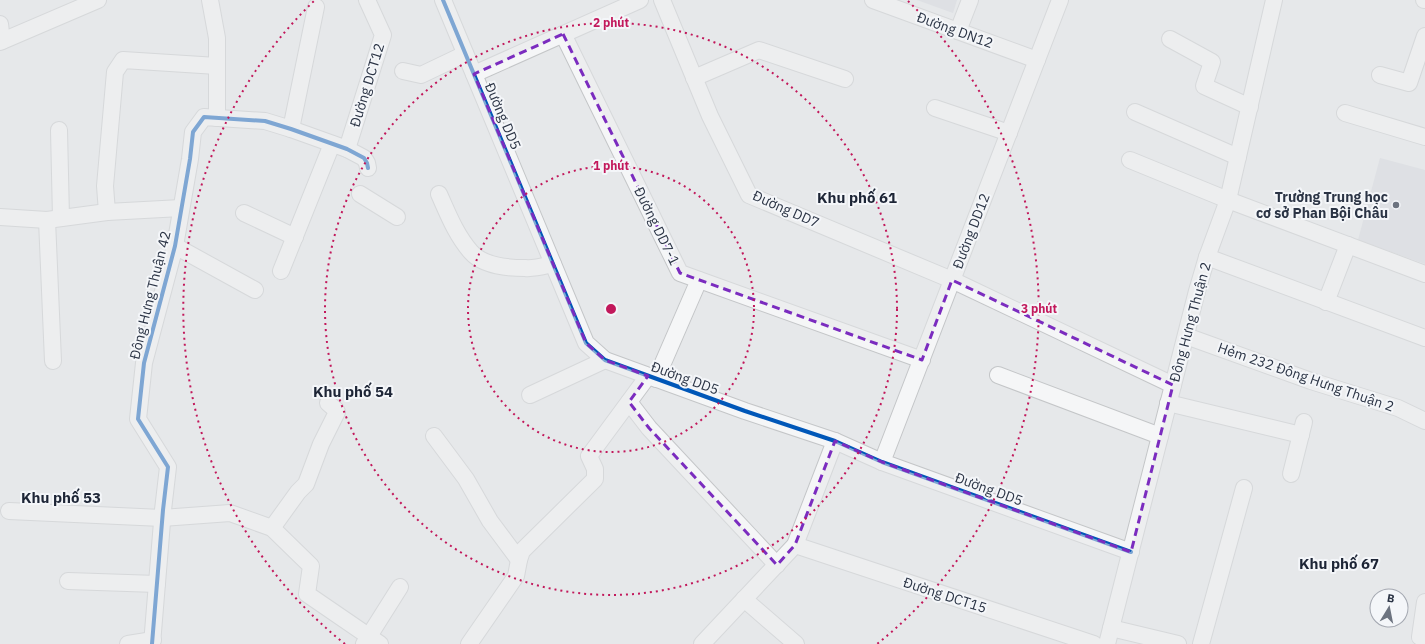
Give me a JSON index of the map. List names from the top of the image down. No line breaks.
{"streets":{"street":["Đường DN12","Đường DCT12","Đường DD5","Đường DD7","Đường DD7-1","Đường DD12","Đông Hưng Thuận 42","Đông Hưng Thuận 2","Hẻm 232 Đông Hưng Thuận 2","Đường DCT15"]},"crossings":[["Đường DN12","Đường DD12"],["Đường DCT12","Đông Hưng Thuận 42"],["Đường DD5","Đường DD12"],["Đường DD5","Đông Hưng Thuận 2"],["Đường DD7","Đường DD12"],["Đường DD7","Đông Hưng Thuận 2"],["Đường DD7-1","Đường DD12"],["Đông Hưng Thuận 2","Hẻm 232 Đông Hưng Thuận 2"]],"districts":["Khu phố 61","Khu phố 54","Khu phố 53","Khu phố 67"],"places":["Trường Trung học cơ sở Phan Bội Châu"],"north":"top","rings":["2 phút","1 phút","3 phút"]}
